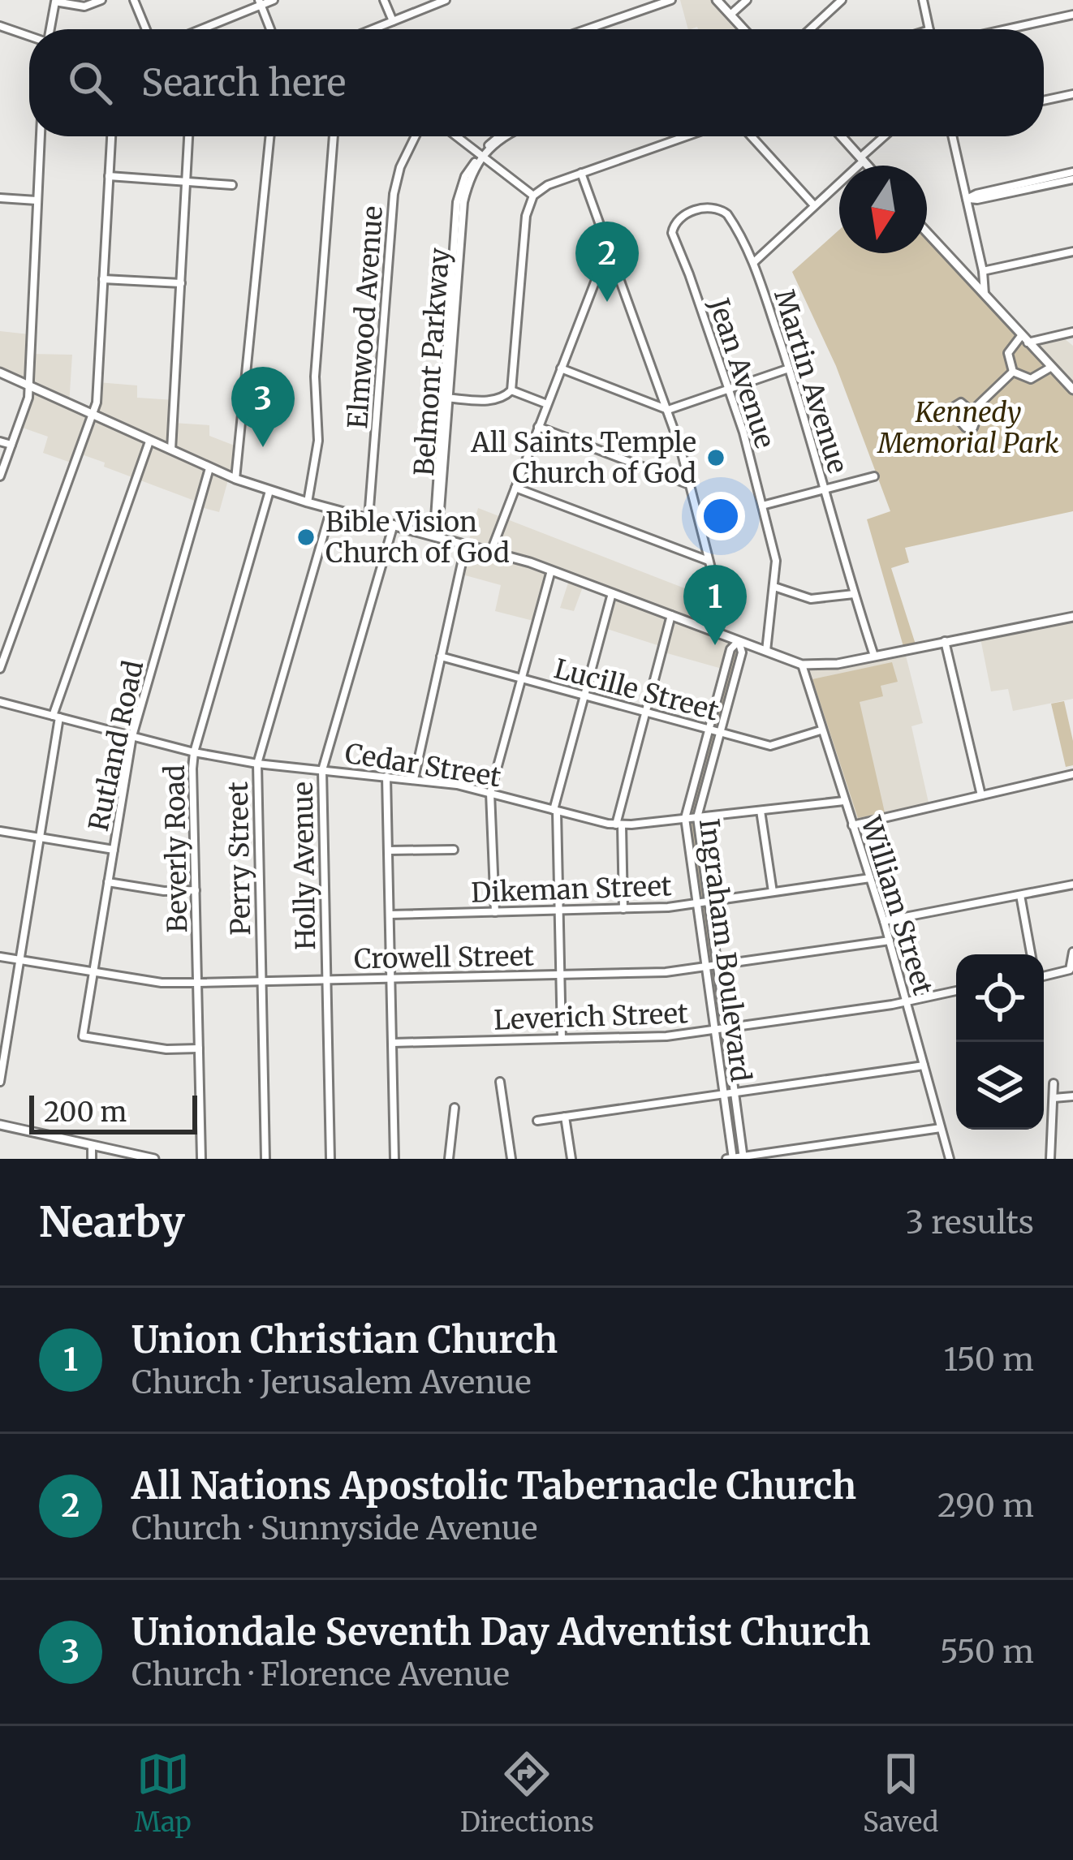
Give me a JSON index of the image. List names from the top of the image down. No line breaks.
{"streets":{"street":["Elmwood Avenue","Belmont Parkway","Jean Avenue","Martin Avenue","Lucille Street","Rutland Road","Cedar Street","Beverly Road","Perry Street","Holly Avenue","Dikeman Street","William Street","Ingraham Boulevard","Crowell Street","Leverich Street"]},"crossings":[["Jean Avenue","Martin Avenue"],["Lucille Street","William Street"],["Lucille Street","Ingraham Boulevard"],["Rutland Road","Cedar Street"],["Rutland Road","Beverly Road"],["Rutland Road","Crowell Street"],["Cedar Street","Beverly Road"],["Cedar Street","Perry Street"],["Cedar Street","Holly Avenue"],["Cedar Street","William Street"],["Cedar Street","Ingraham Boulevard"],["Beverly Road","Crowell Street"],["Perry Street","Crowell Street"],["Holly Avenue","Crowell Street"],["Dikeman Street","William Street"],["Dikeman Street","Ingraham Boulevard"],["William Street","Crowell Street"],["William Street","Leverich Street"],["Ingraham Boulevard","Crowell Street"],["Ingraham Boulevard","Leverich Street"]],"parks":["Kennedy Memorial Park"],"places":["All Saints Temple Church of God","Bible Vision Church of God"],"scale_bar":"200 m","north":"bottom","page":{"search":"Search here","pins":["2","3","1"],"scale":"200 m","heading":["Nearby","3 results"],"list":[{"mark":"1","name":"Union Christian Church","note":"Church · Jerusalem Avenue","value":"150 m"},{"mark":"2","name":"All Nations Apostolic Tabernacle Church","note":"Church · Sunnyside Avenue","value":"290 m"},{"mark":"3","name":"Uniondale Seventh Day Adventist Church","note":"Church · Florence Avenue","value":"550 m"}],"nav":["Map","Directions","Saved"]}}
